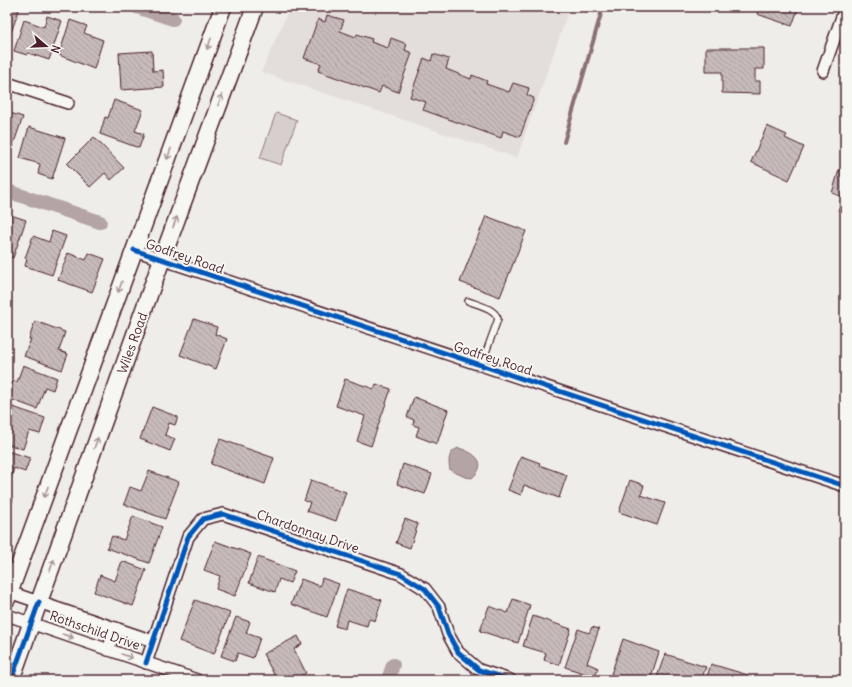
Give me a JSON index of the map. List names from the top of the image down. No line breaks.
{"streets":{"main road":["Wiles Road"],"street":["Godfrey Road","Chardonnay Drive","Rothschild Drive"]},"crossings":[["Godfrey Road","Wiles Road"],["Wiles Road","Rothschild Drive"],["Chardonnay Drive","Rothschild Drive"]],"north":"right"}
